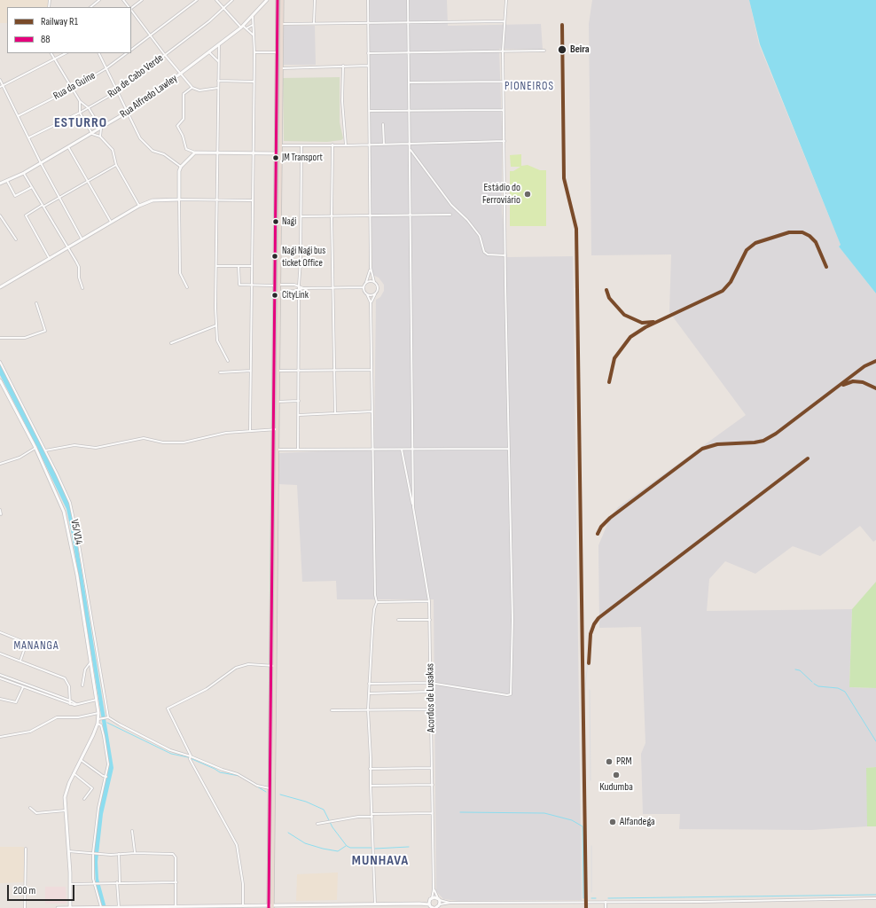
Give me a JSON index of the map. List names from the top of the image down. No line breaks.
{"streets":{"street":["Rua de Cabo Verde","Rua da Guine","Rua Alfredo Lawley","V5/V14","Acordos de Lusakas"]},"districts":["PIONEIROS","ESTURRO","MANANGA","MUNHAVA"],"places":["Beira","JM Transport","Estádio do Ferroviário","Nagi","Nagi Nagi bus ticket Office","CityLink","PRM","Kudumba","Alfandega"],"lines":["transit line 88","rail line R1"],"legend":["Railway R1","88"],"scale_bar":"200 m"}
